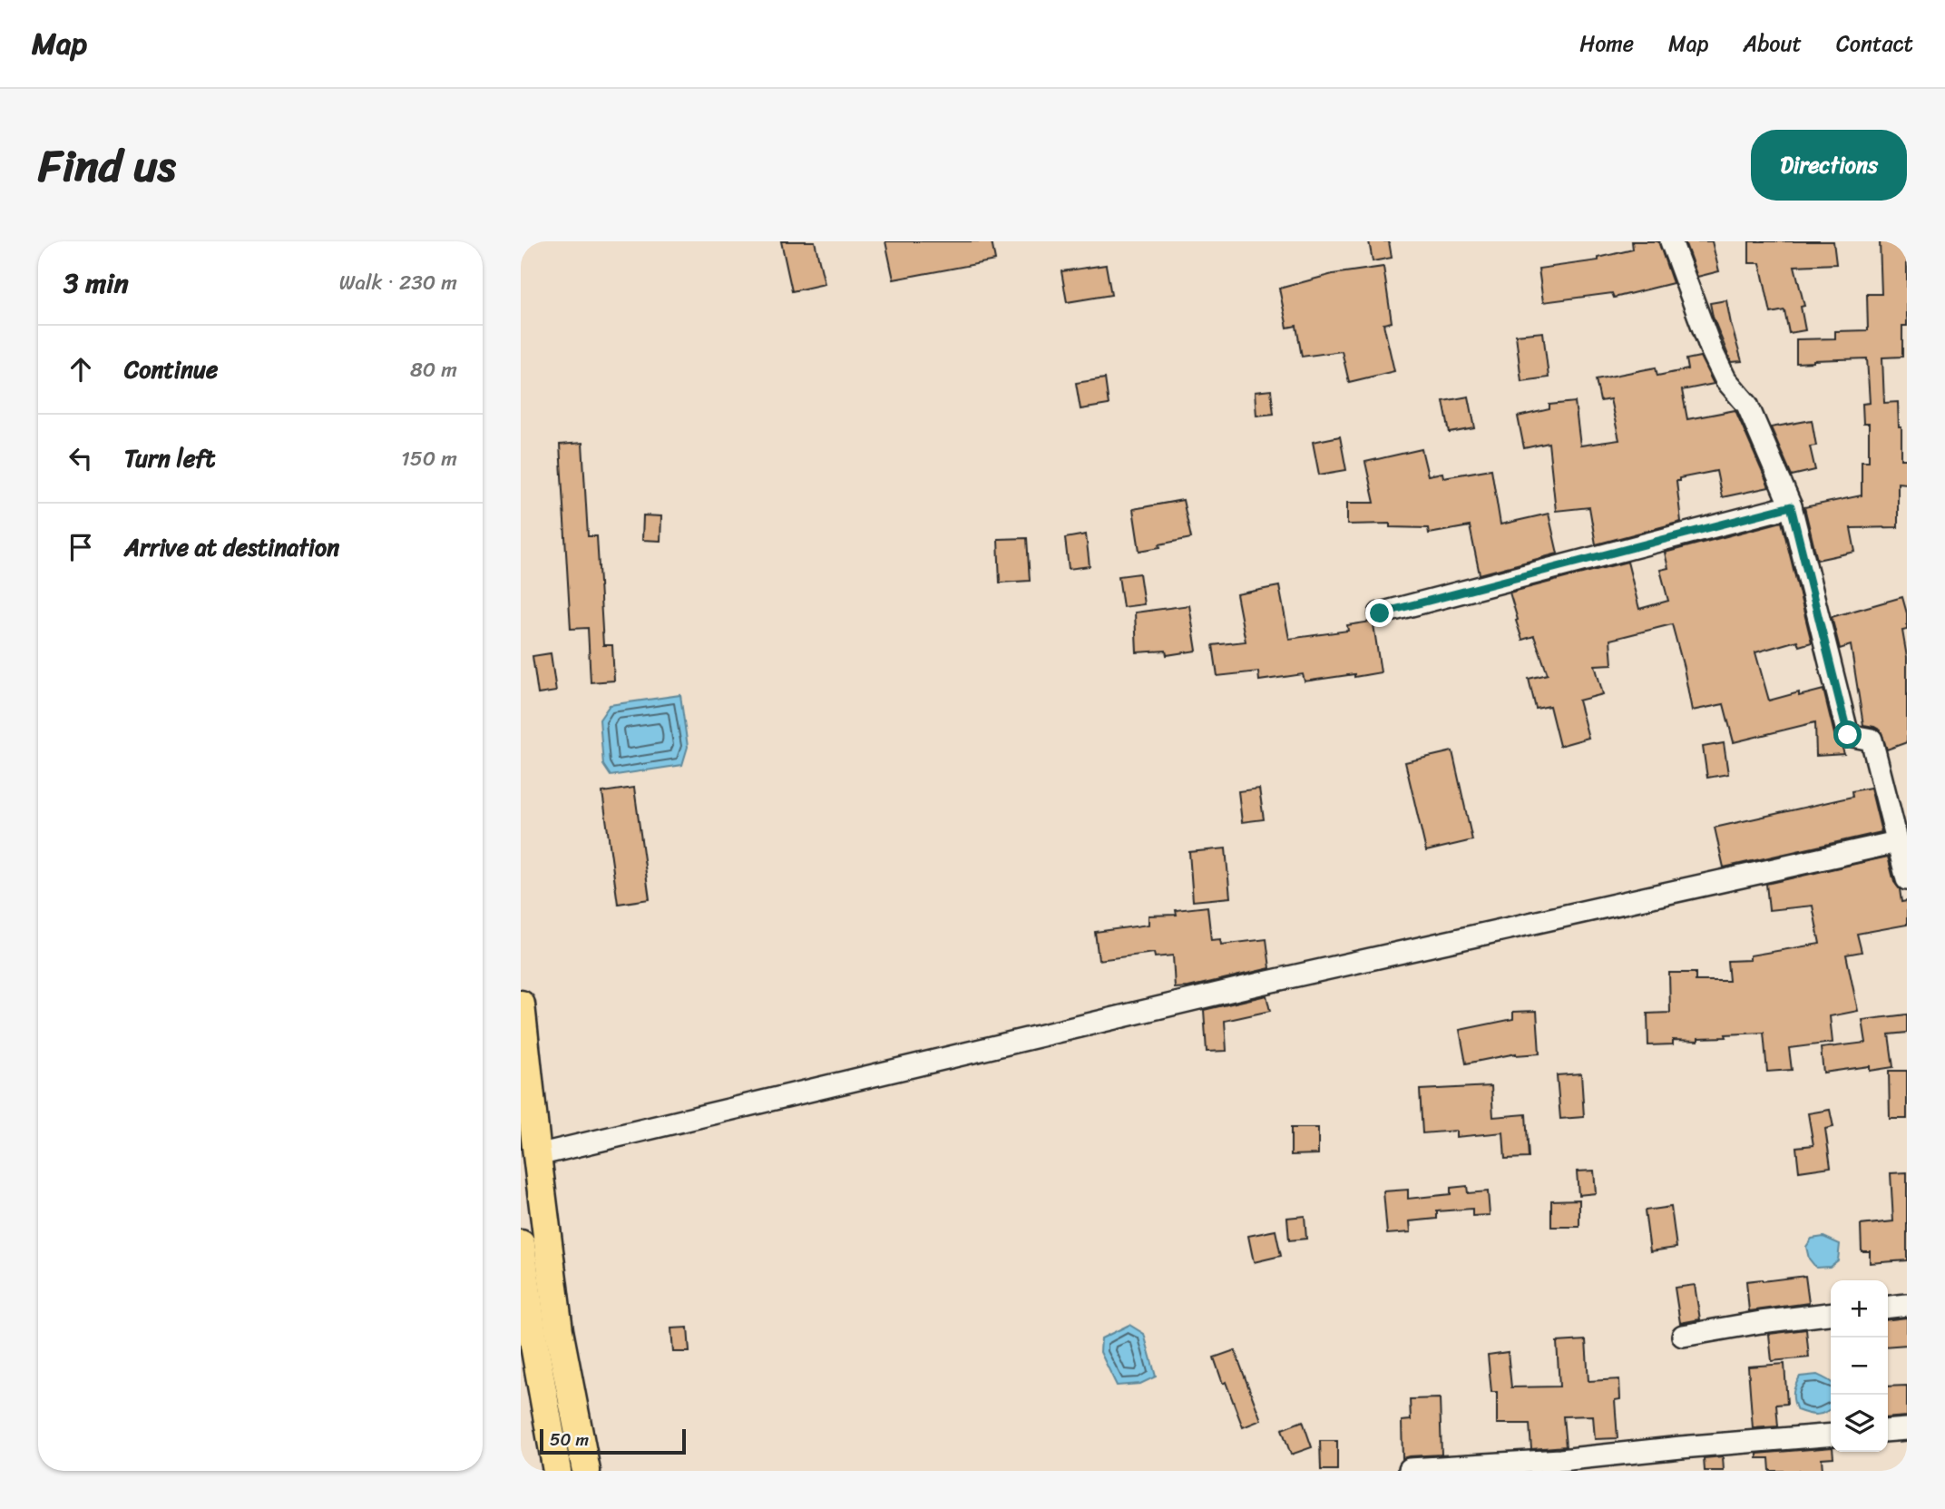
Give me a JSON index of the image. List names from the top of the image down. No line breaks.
{"scale_bar":"50 m","page":{"header":"Map","nav":["Home","Map","About","Contact"],"title":"Find us","buttons":"Directions","heading":["3 min","Walk · 230 m"],"list":[["Continue","80 m"],["Turn left","150 m"],"Arrive at destination"],"map_buttons":["+","−"],"scale":"50 m"}}
